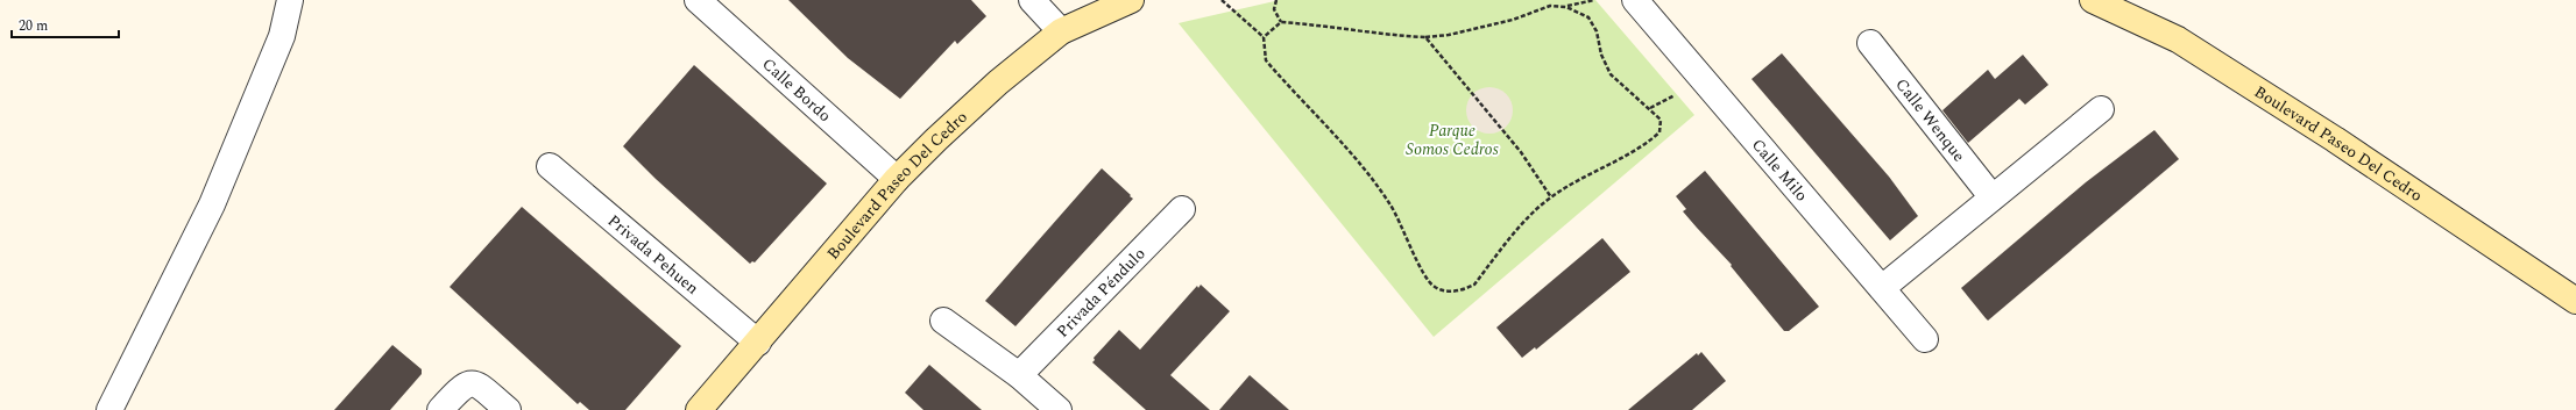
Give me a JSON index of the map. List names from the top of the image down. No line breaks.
{"streets":{"street":["Calle Bordo","Calle Wenque","Boulevard Paseo Del Cedro","Calle Milo","Privada Pehuen","Privada Péndulo"]},"crossings":[["Calle Bordo","Boulevard Paseo Del Cedro"],["Boulevard Paseo Del Cedro","Privada Pehuen"]],"parks":["Parque Somos Cedros"],"scale_bar":"20 m"}
